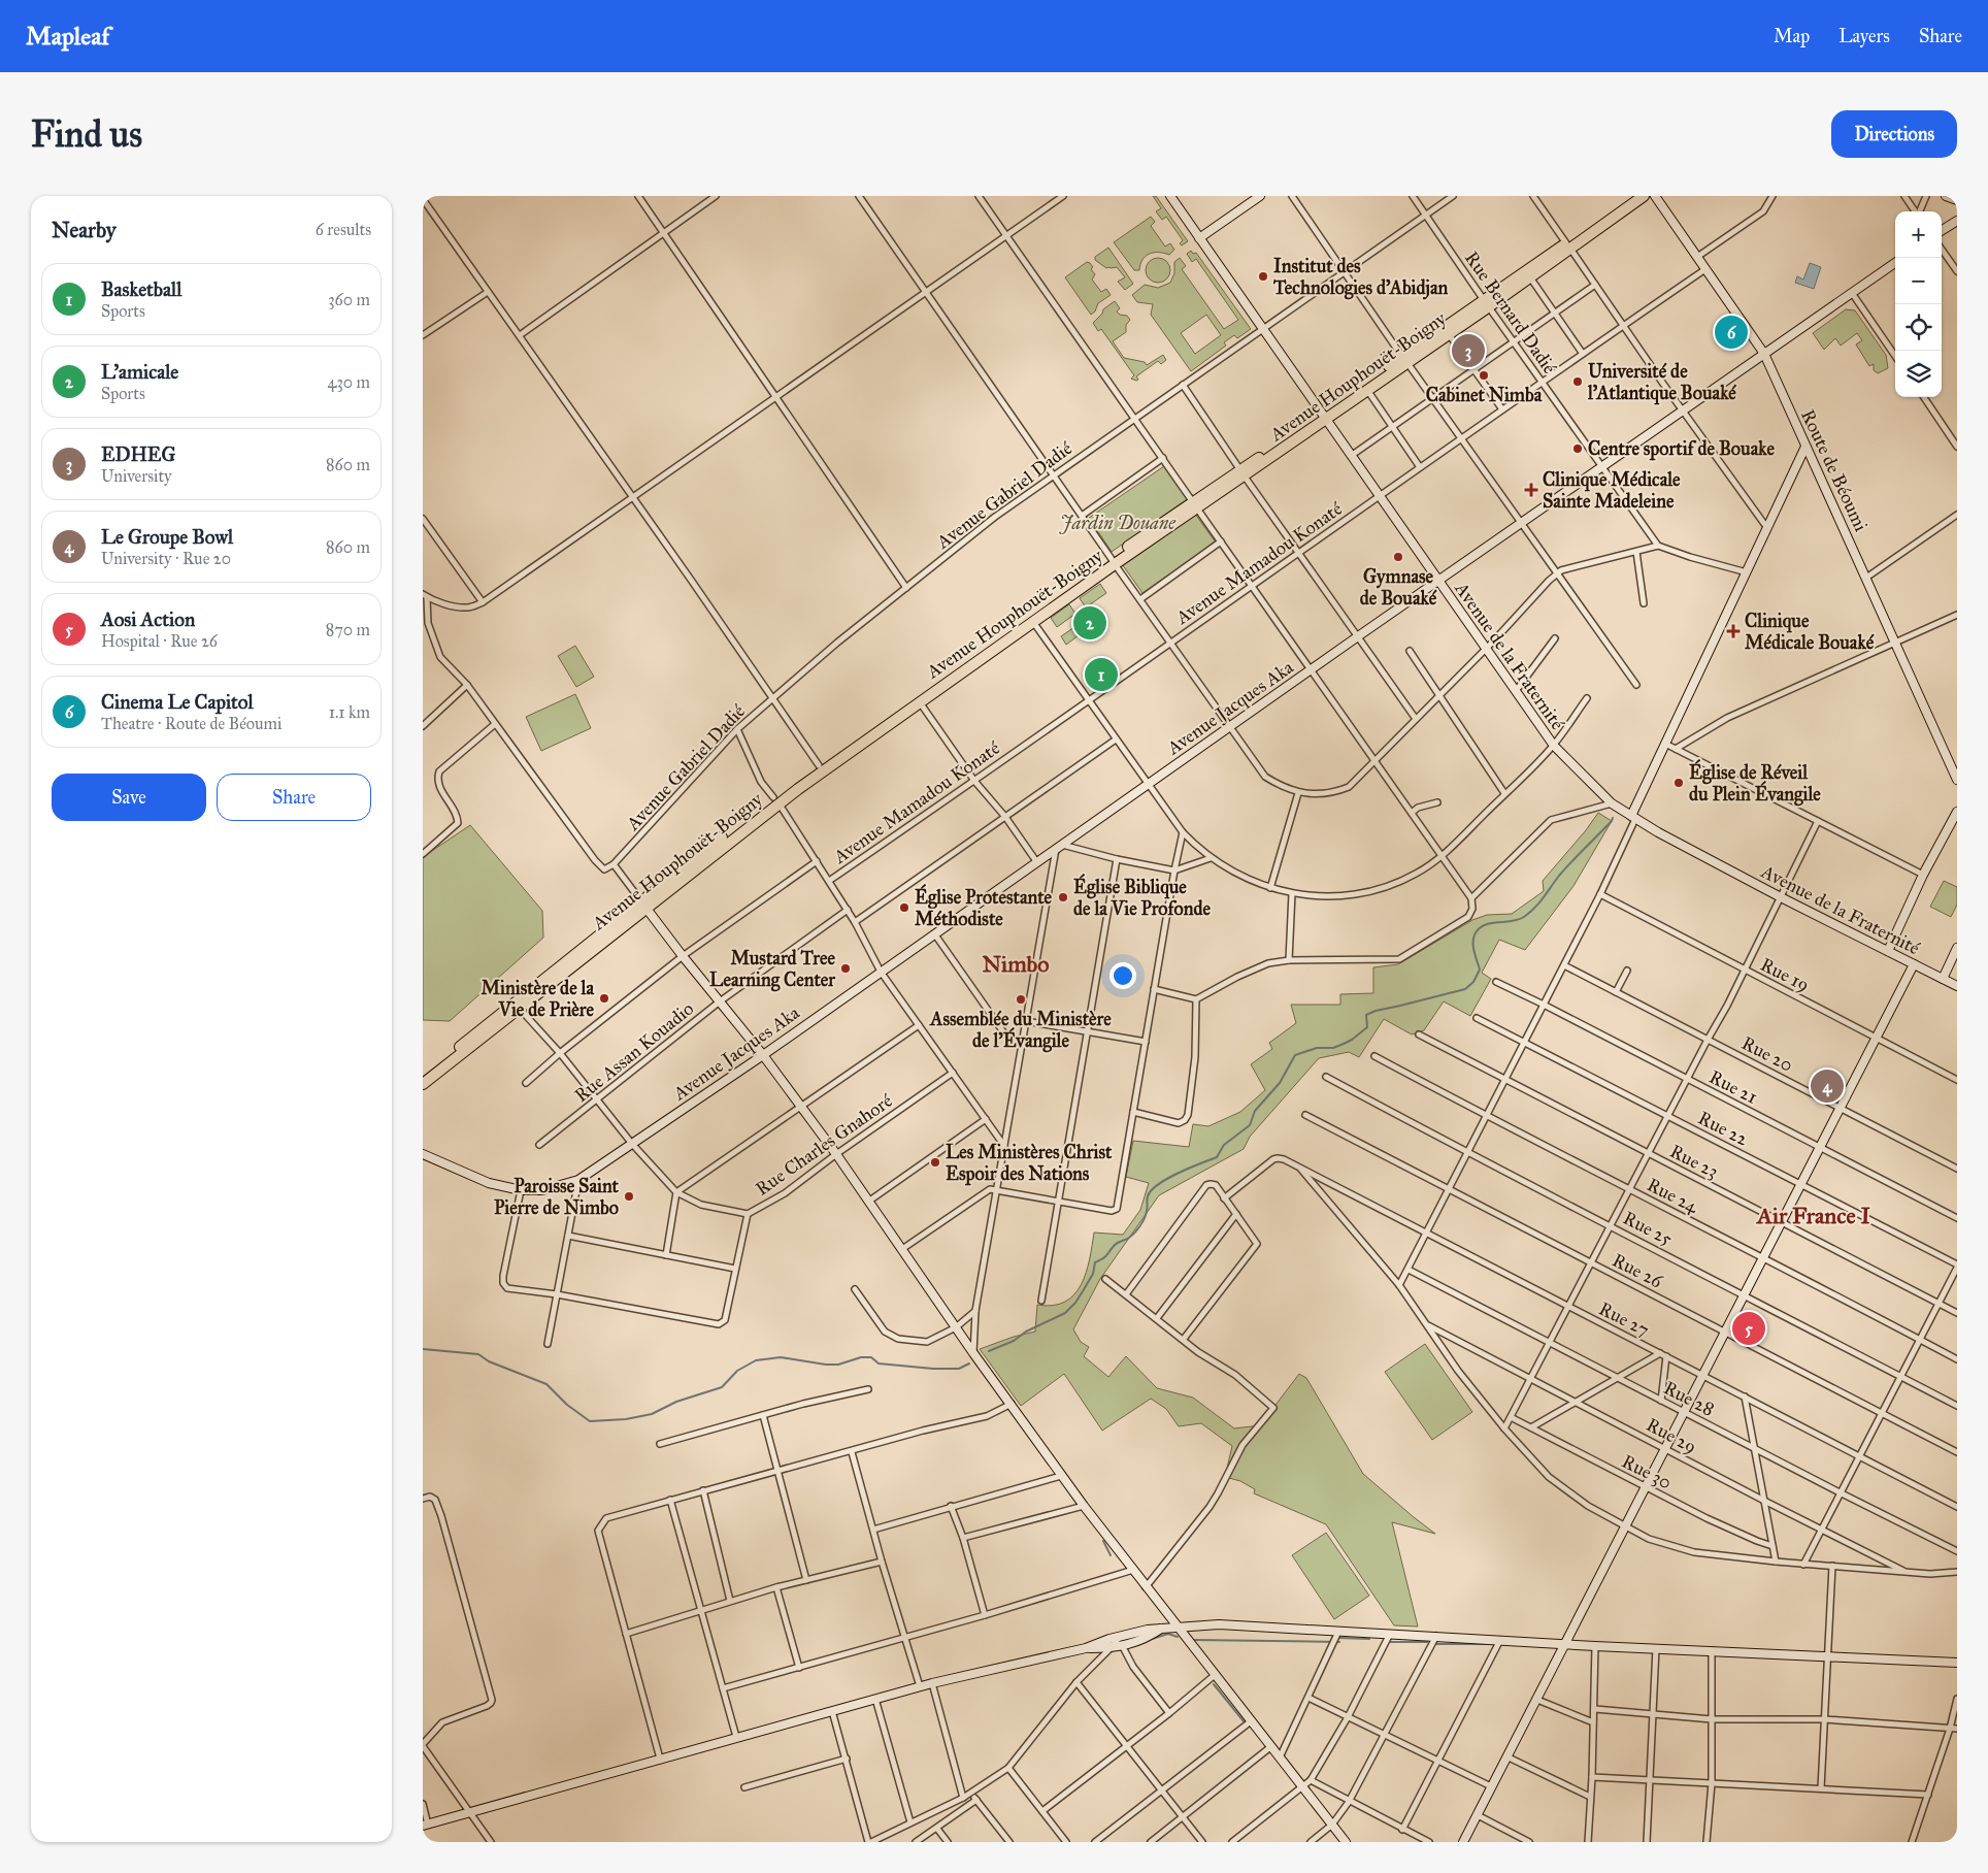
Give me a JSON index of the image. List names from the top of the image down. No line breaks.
{"streets":{"highway":["Avenue Houphouët-Boigny"],"street":["Rue Bernard Dadié","Route de Béoumi","Avenue Gabriel Dadié","Avenue Mamadou Konaté","Avenue de la Fraternité","Avenue Jacques Aka","Rue 19","Rue Assan Kouadio","Rue 20","Rue 21","Rue 22","Rue Charles Gnahoré","Rue 23","Rue 24","Rue 25","Rue 26","Rue 27","Rue 28","Rue 29","Rue 30"]},"crossings":[["Rue Bernard Dadié","Avenue Houphouët-Boigny"],["Rue Bernard Dadié","Avenue Gabriel Dadié"],["Rue Bernard Dadié","Avenue Mamadou Konaté"],["Rue Bernard Dadié","Avenue Jacques Aka"],["Avenue Houphouët-Boigny","Avenue de la Fraternité"],["Route de Béoumi","Avenue Mamadou Konaté"],["Route de Béoumi","Avenue Jacques Aka"],["Avenue Gabriel Dadié","Avenue de la Fraternité"],["Avenue Mamadou Konaté","Avenue de la Fraternité"],["Avenue de la Fraternité","Avenue Jacques Aka"]],"districts":["Nimbo","Air France I"],"parks":["Jardin Douane"],"places":{"other":["Institut des Technologies d'Abidjan","Cabinet Nimba","Université de l'Atlantique Bouaké","Centre sportif de Bouake","Gymnase de Bouaké","Église de Réveil du Plein Évangile","Église Biblique de la Vie Profonde","Église Protestante Méthodiste","Mustard Tree Learning Center","Ministère de la Vie de Prière","Assemblée du Ministère de l'Évangile","Les Ministères Christ Espoir des Nations","Paroisse Saint Pierre de Nimbo"],"health":["Clinique Médicale Sainte Madeleine","Clinique Médicale Bouaké"]},"page":{"header":"Mapleaf","nav":["Map","Layers","Share"],"buttons":["Directions",["Save","Share"]],"title":"Find us","heading":["Nearby","6 results"],"map_buttons":["+","−"],"list":[{"mark":"1","name":"Basketball","note":"Sports","value":"360 m"},{"mark":"2","name":"L'amicale","note":"Sports","value":"430 m"},{"mark":"3","name":"EDHEG","note":"University","value":"860 m"},{"mark":"4","name":"Le Groupe Bowl","note":"University · Rue 20","value":"860 m"},{"mark":"5","name":"Aosi Action","note":"Hospital · Rue 26","value":"870 m"},{"mark":"6","name":"Cinema Le Capitol","note":"Theatre · Route de Béoumi","value":"1.1 km"}],"pins":["6","3","2","1","4","5"]}}
